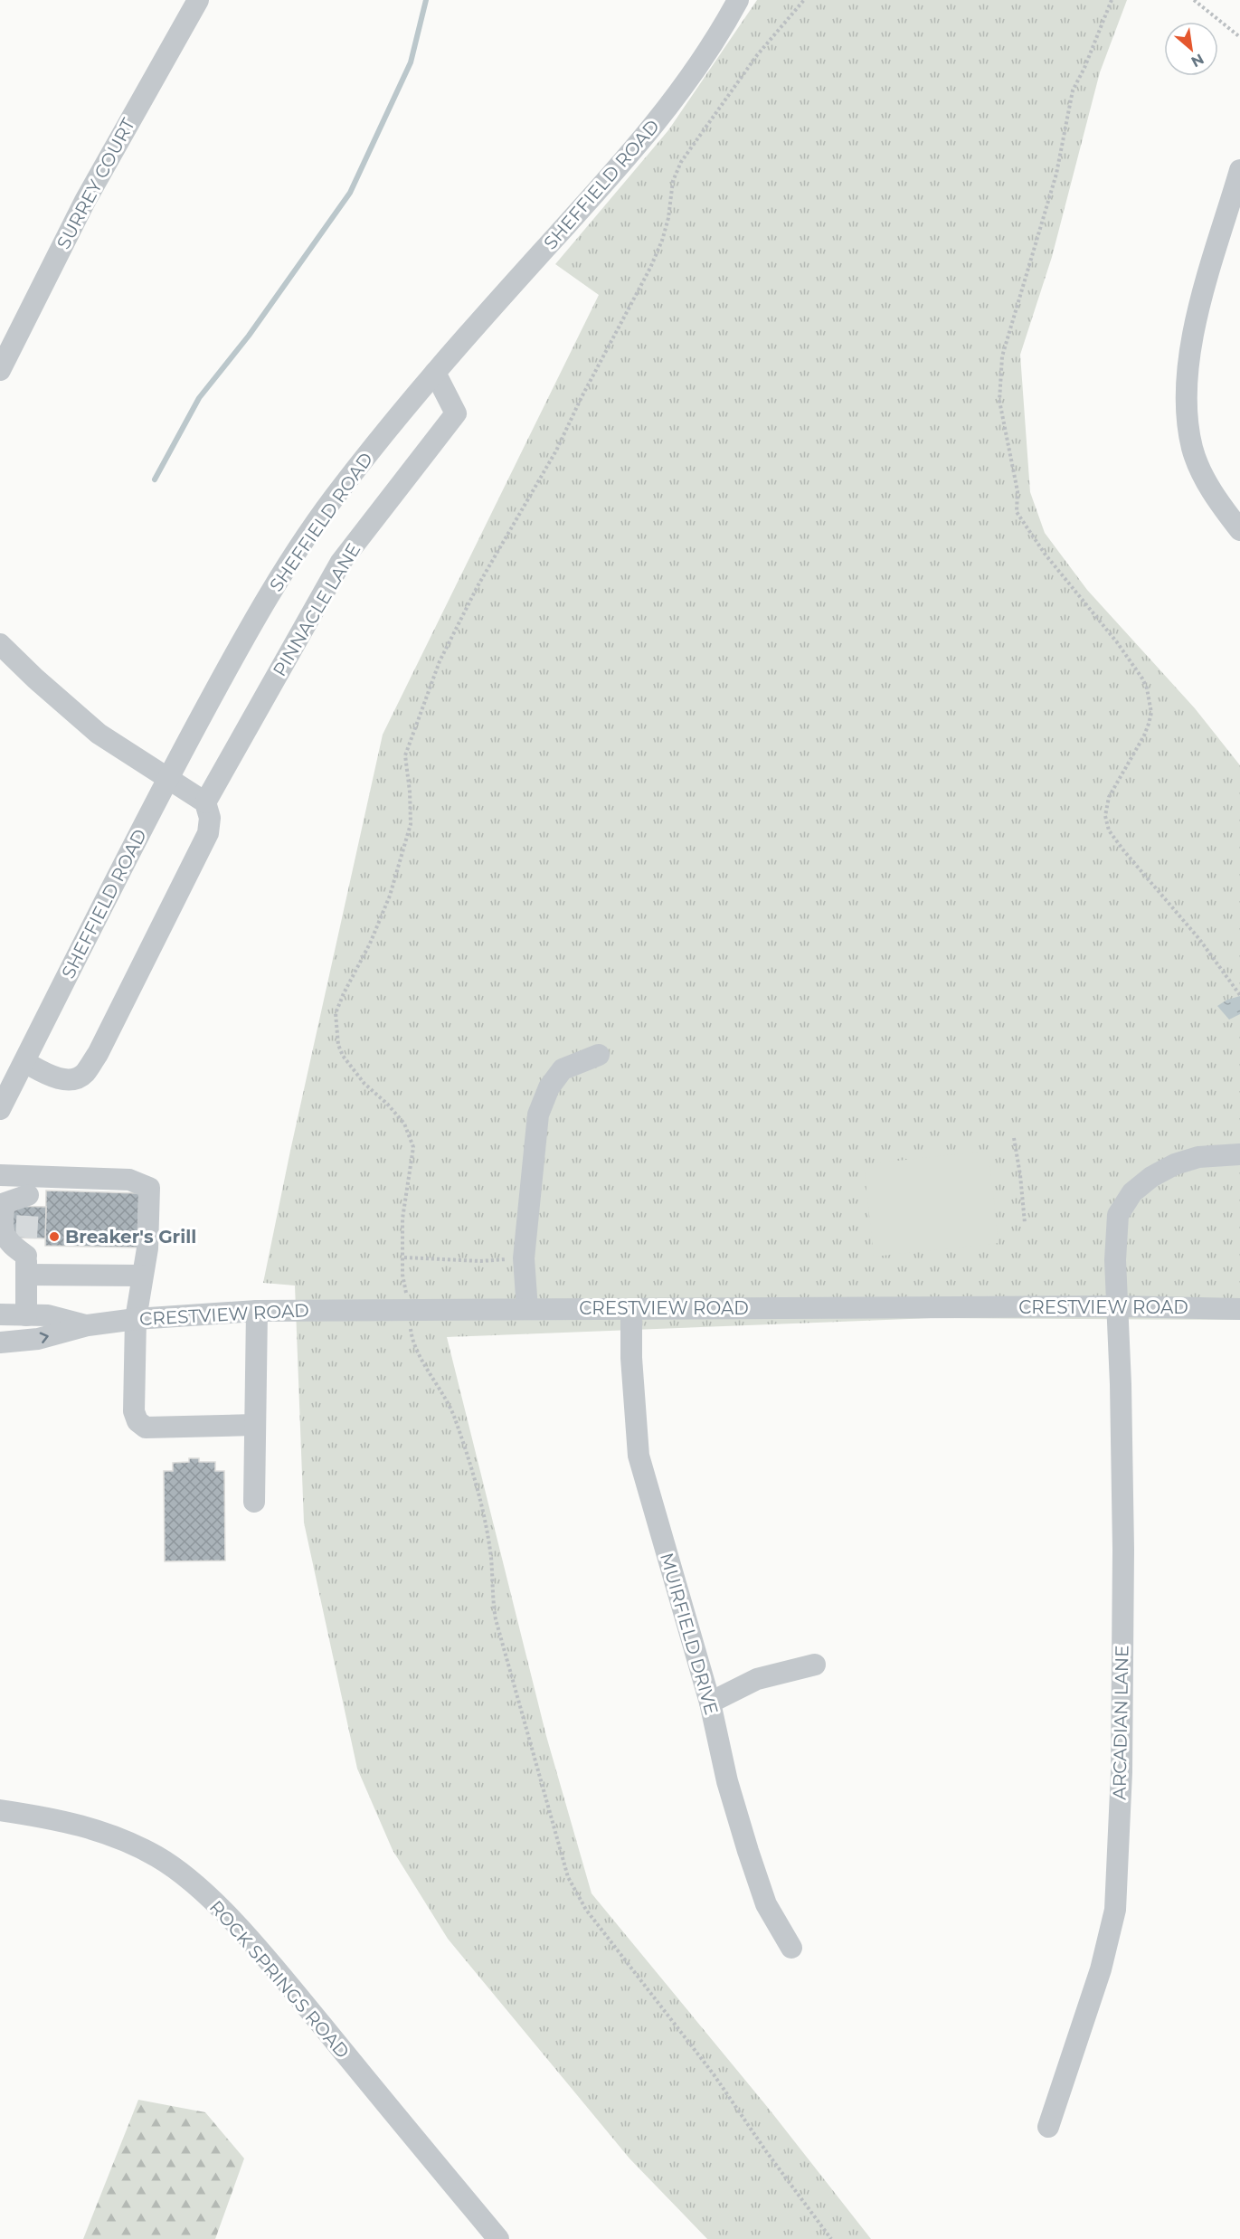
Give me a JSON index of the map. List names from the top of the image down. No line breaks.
{"streets":{"street":["SURREY COURT","SHEFFIELD ROAD","PINNACLE LANE","CRESTVIEW ROAD","MUIRFIELD DRIVE","ARCADIAN LANE","ROCK SPRINGS ROAD"]},"crossings":[["SHEFFIELD ROAD","PINNACLE LANE"],["CRESTVIEW ROAD","MUIRFIELD DRIVE"],["CRESTVIEW ROAD","ARCADIAN LANE"]],"places":["Breaker's Grill"],"north":"bottom right"}
